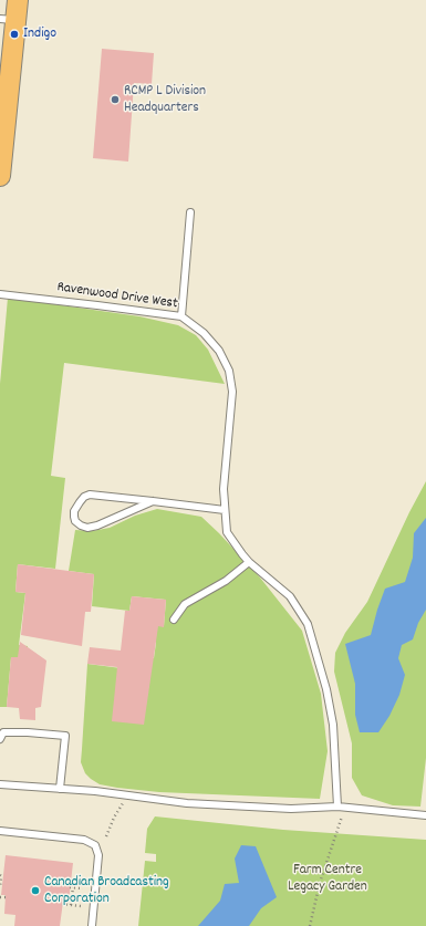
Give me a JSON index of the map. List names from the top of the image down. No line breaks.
{"streets":{"lane":["Ravenwood Drive West"]},"parks":["Farm Centre Legacy Garden"],"places":["Indigo","RCMP L Division Headquarters","Canadian Broadcasting Corporation"]}
